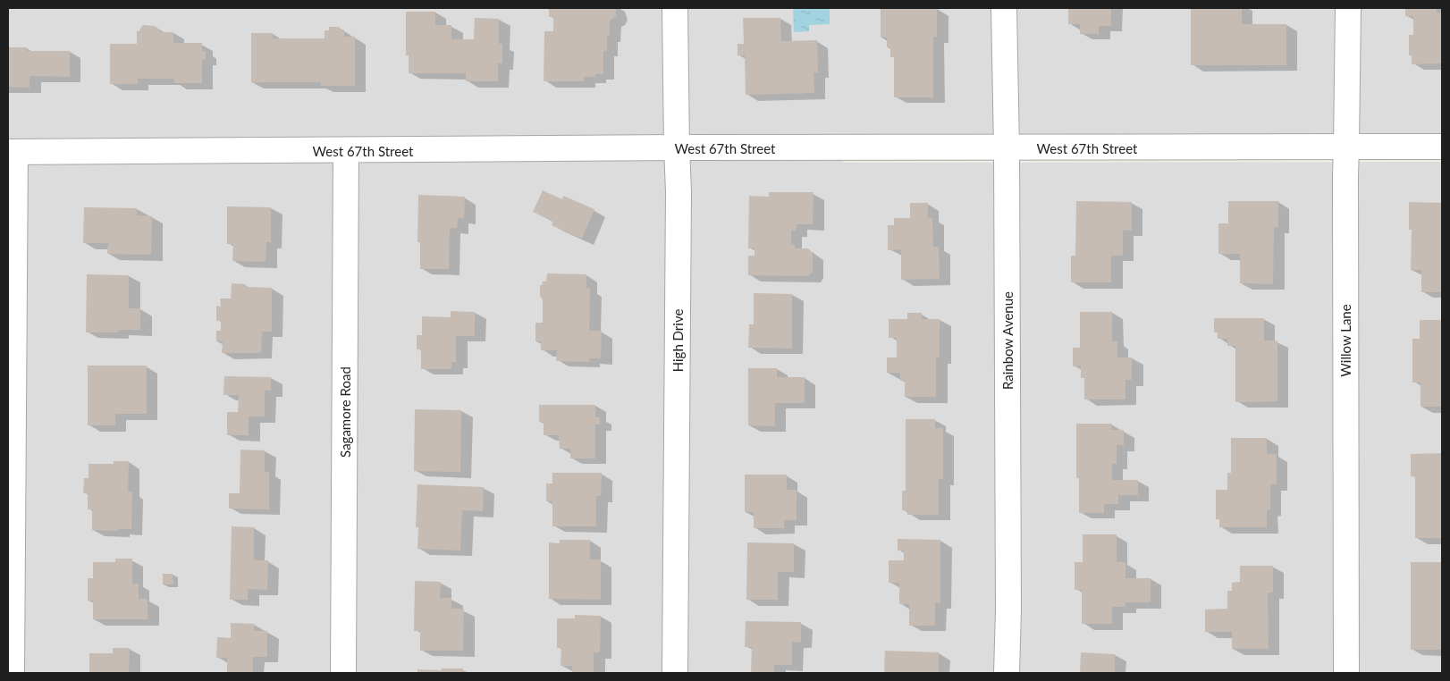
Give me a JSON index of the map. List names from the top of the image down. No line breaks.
{"streets":{"street":["West 67th Street","High Drive","Rainbow Avenue","Willow Lane","Sagamore Road"]},"crossings":[["West 67th Street","High Drive"],["West 67th Street","Rainbow Avenue"],["West 67th Street","Willow Lane"],["West 67th Street","Sagamore Road"]]}
